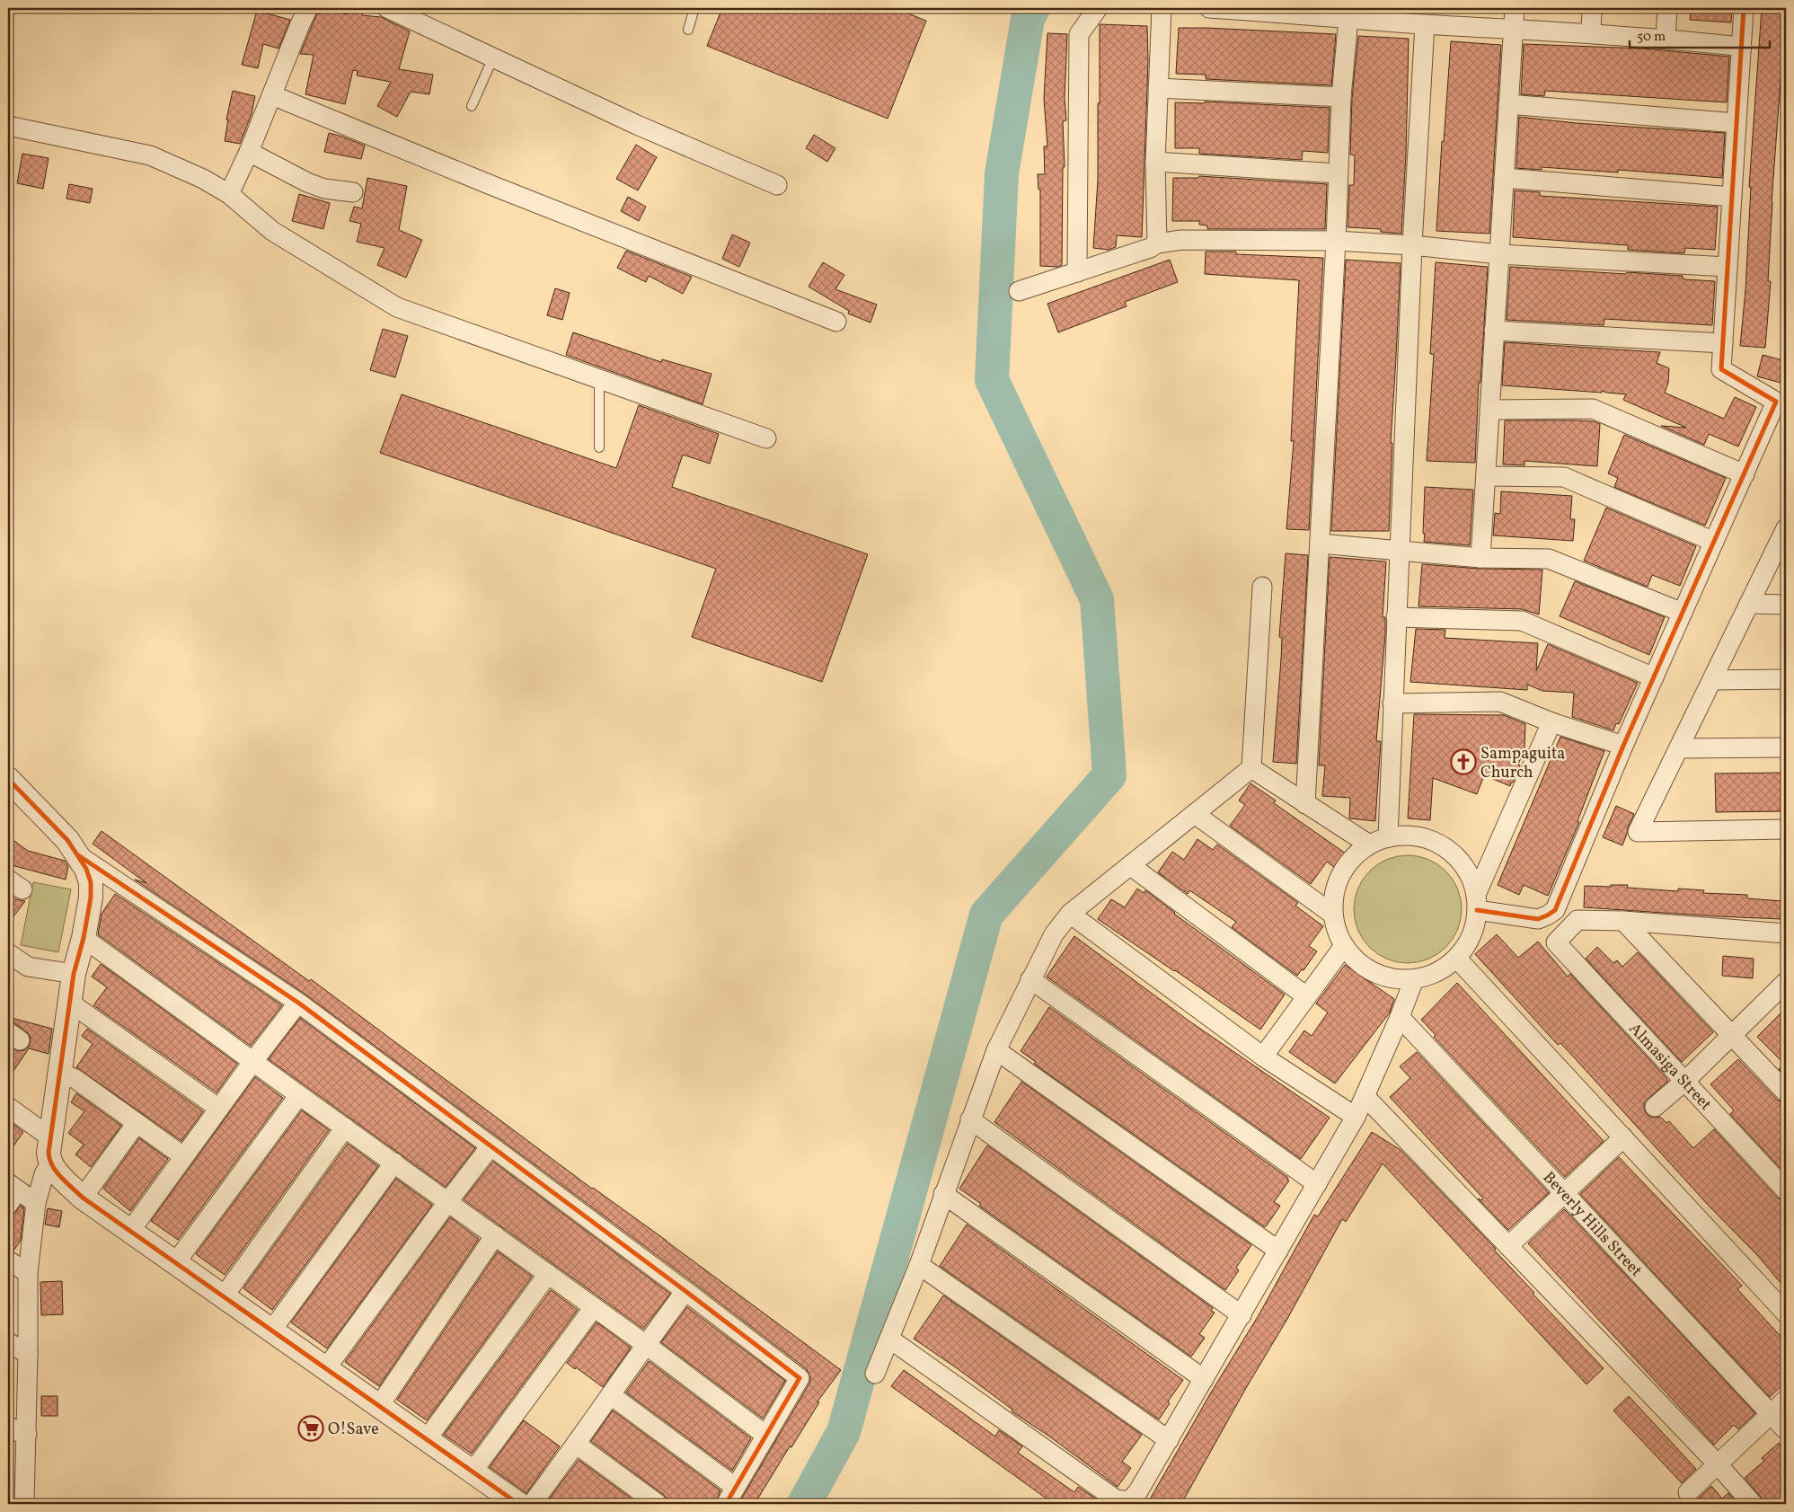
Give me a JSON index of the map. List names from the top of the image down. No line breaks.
{"streets":{"street":["Almasiga Street","Beverly Hills Street"]},"places":{"church":["Sampaguita Church"],"supermarket":["O!Save"]},"scale_bar":"50 m"}
